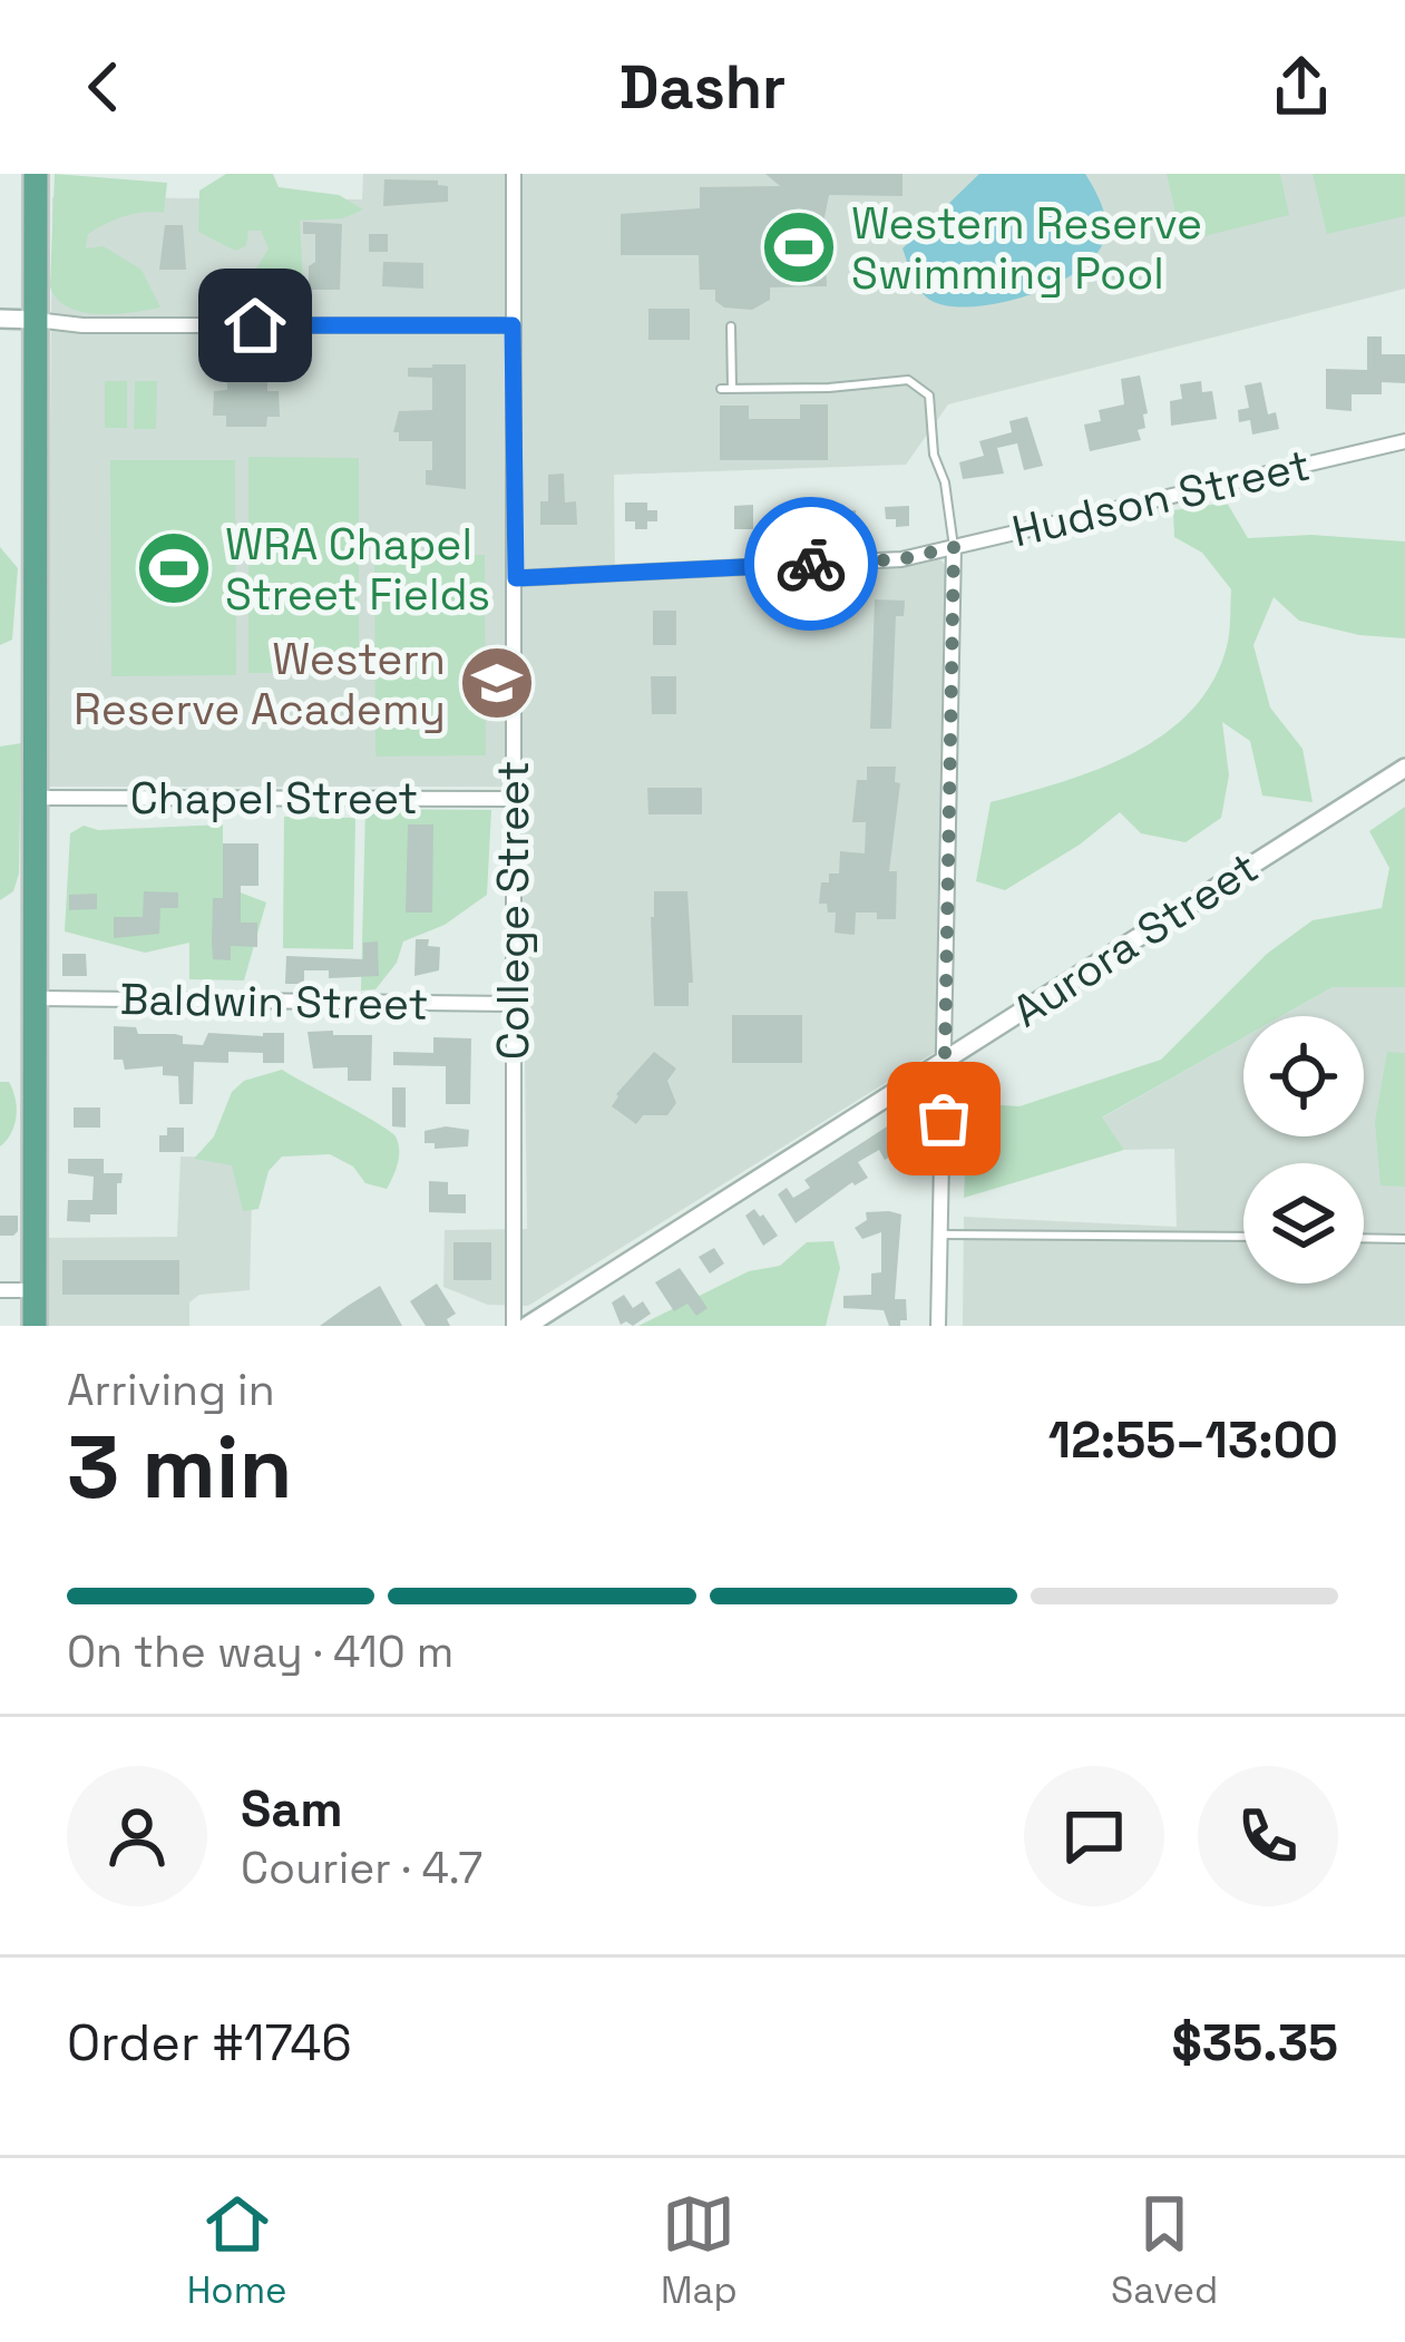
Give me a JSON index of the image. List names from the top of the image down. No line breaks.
{"streets":{"street":["Hudson Street","Chapel Street","College Street","Aurora Street","Baldwin Street"]},"crossings":[["Hudson Street","College Street"],["Chapel Street","College Street"],["College Street","Baldwin Street"]],"places":{"sports":["Western Reserve Swimming Pool","WRA Chapel Street Fields"],"school or university":["Western Reserve Academy"]},"page":{"header":"Dashr","heading":["3 min","Arriving in","12:55–13:00"],"panel":["Sam","Courier · 4.7","Order #1746","$35.35"],"bar":"On the way · 410 m","tabs":["Home","Map","Saved"]}}
